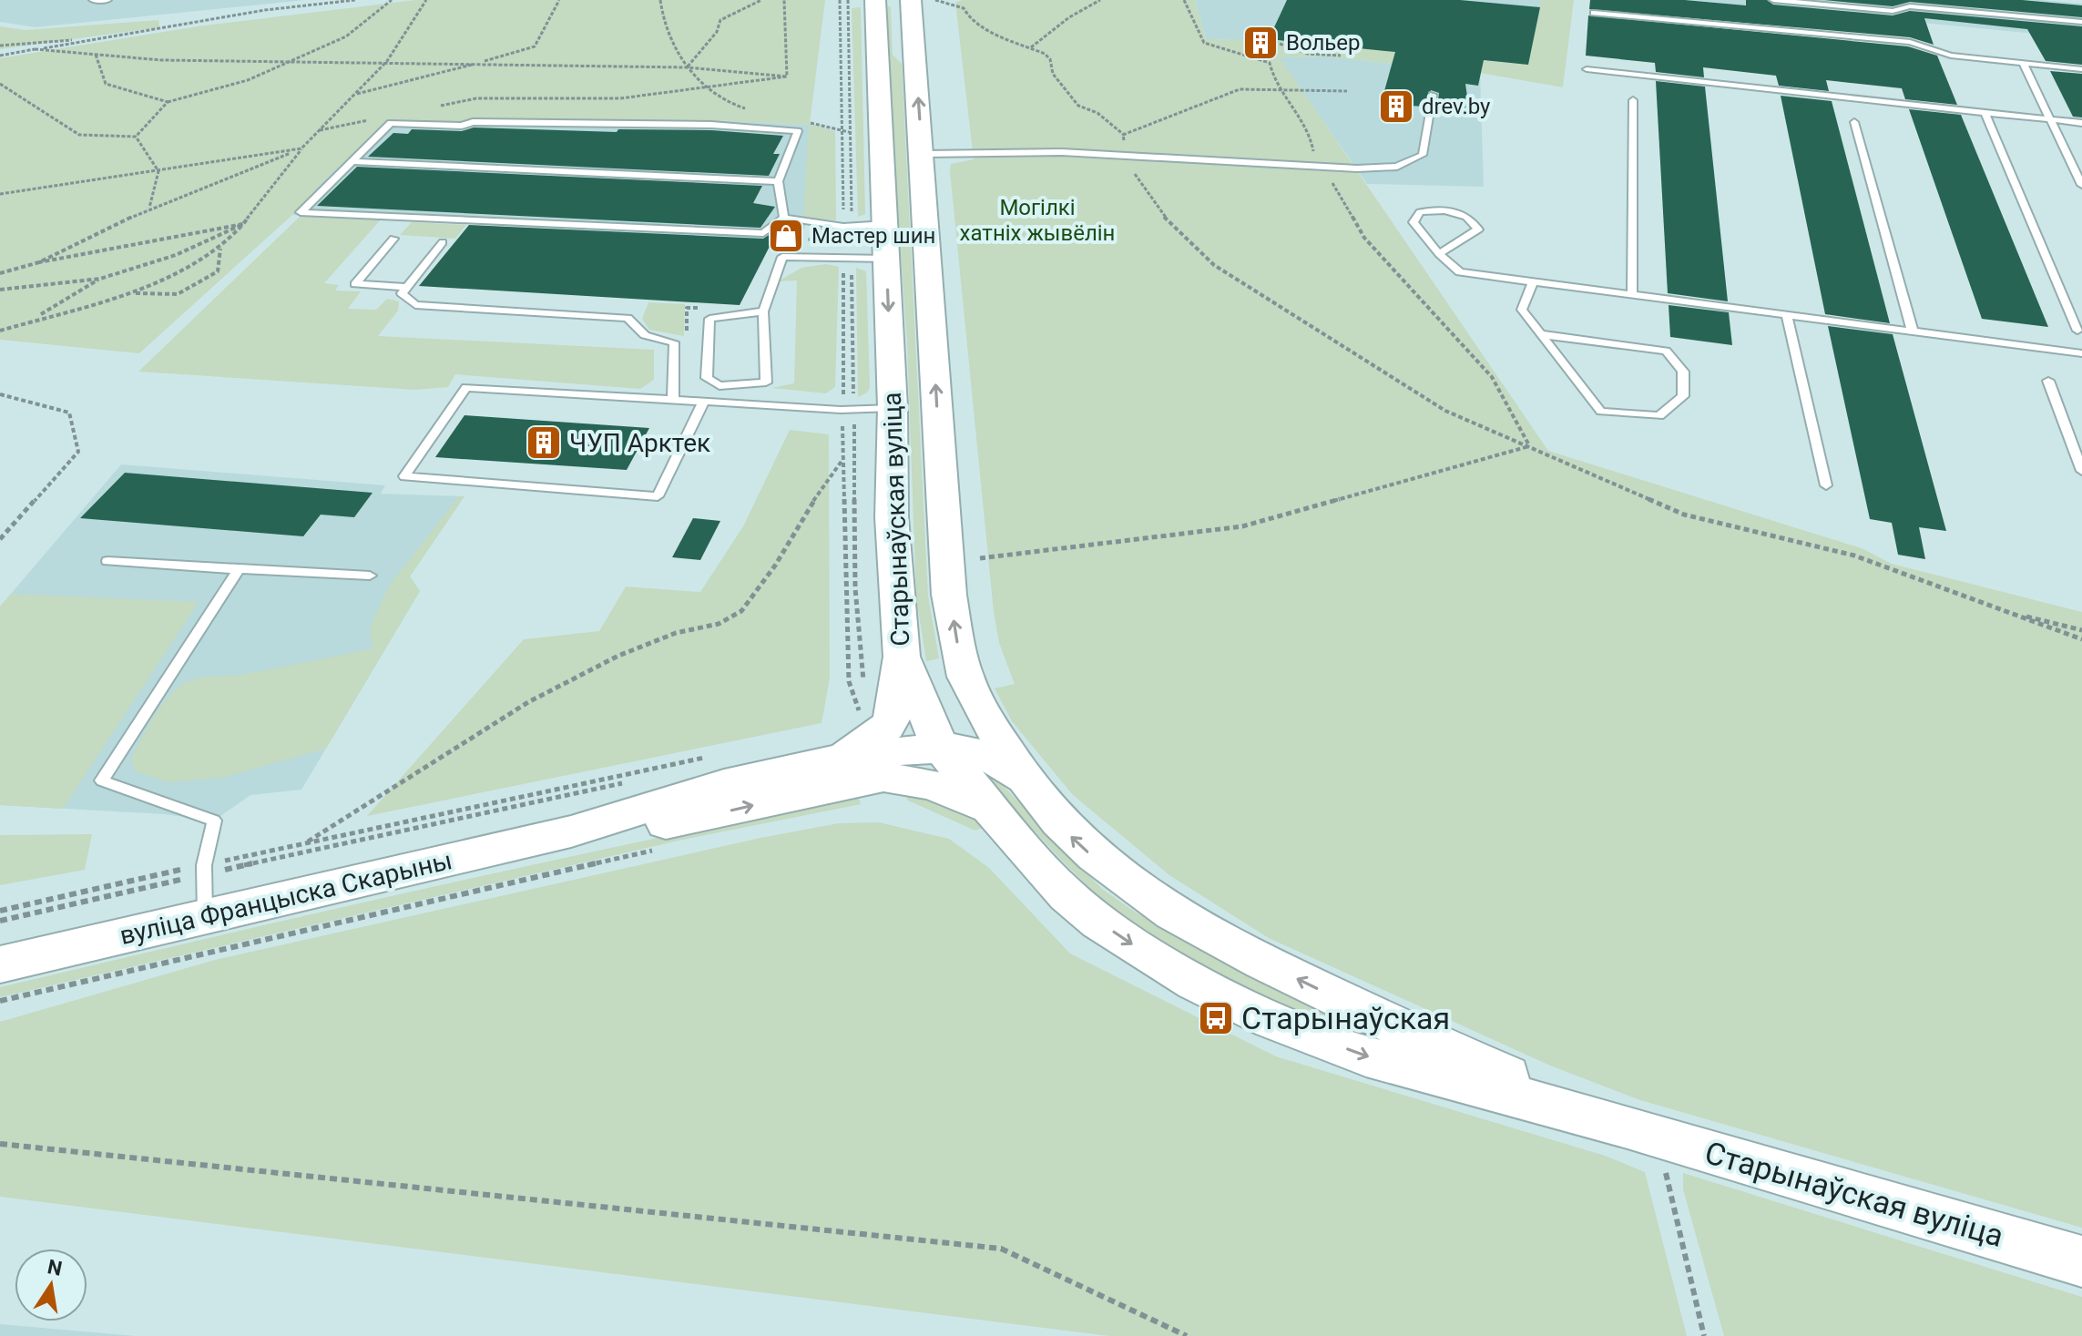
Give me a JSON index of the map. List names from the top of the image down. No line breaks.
{"streets":{"main road":["Старынаўская вуліца","вуліца Францыска Скарыны"]},"crossings":[["Старынаўская вуліца","вуліца Францыска Скарыны"]],"parks":["Могілкі хатніх жывёлін"],"places":{"building":["Вольер","drev.by","ЧУП Арктек"],"shop":["Мастер шин"],"bus stop":["Старынаўская"]},"north":"top"}
